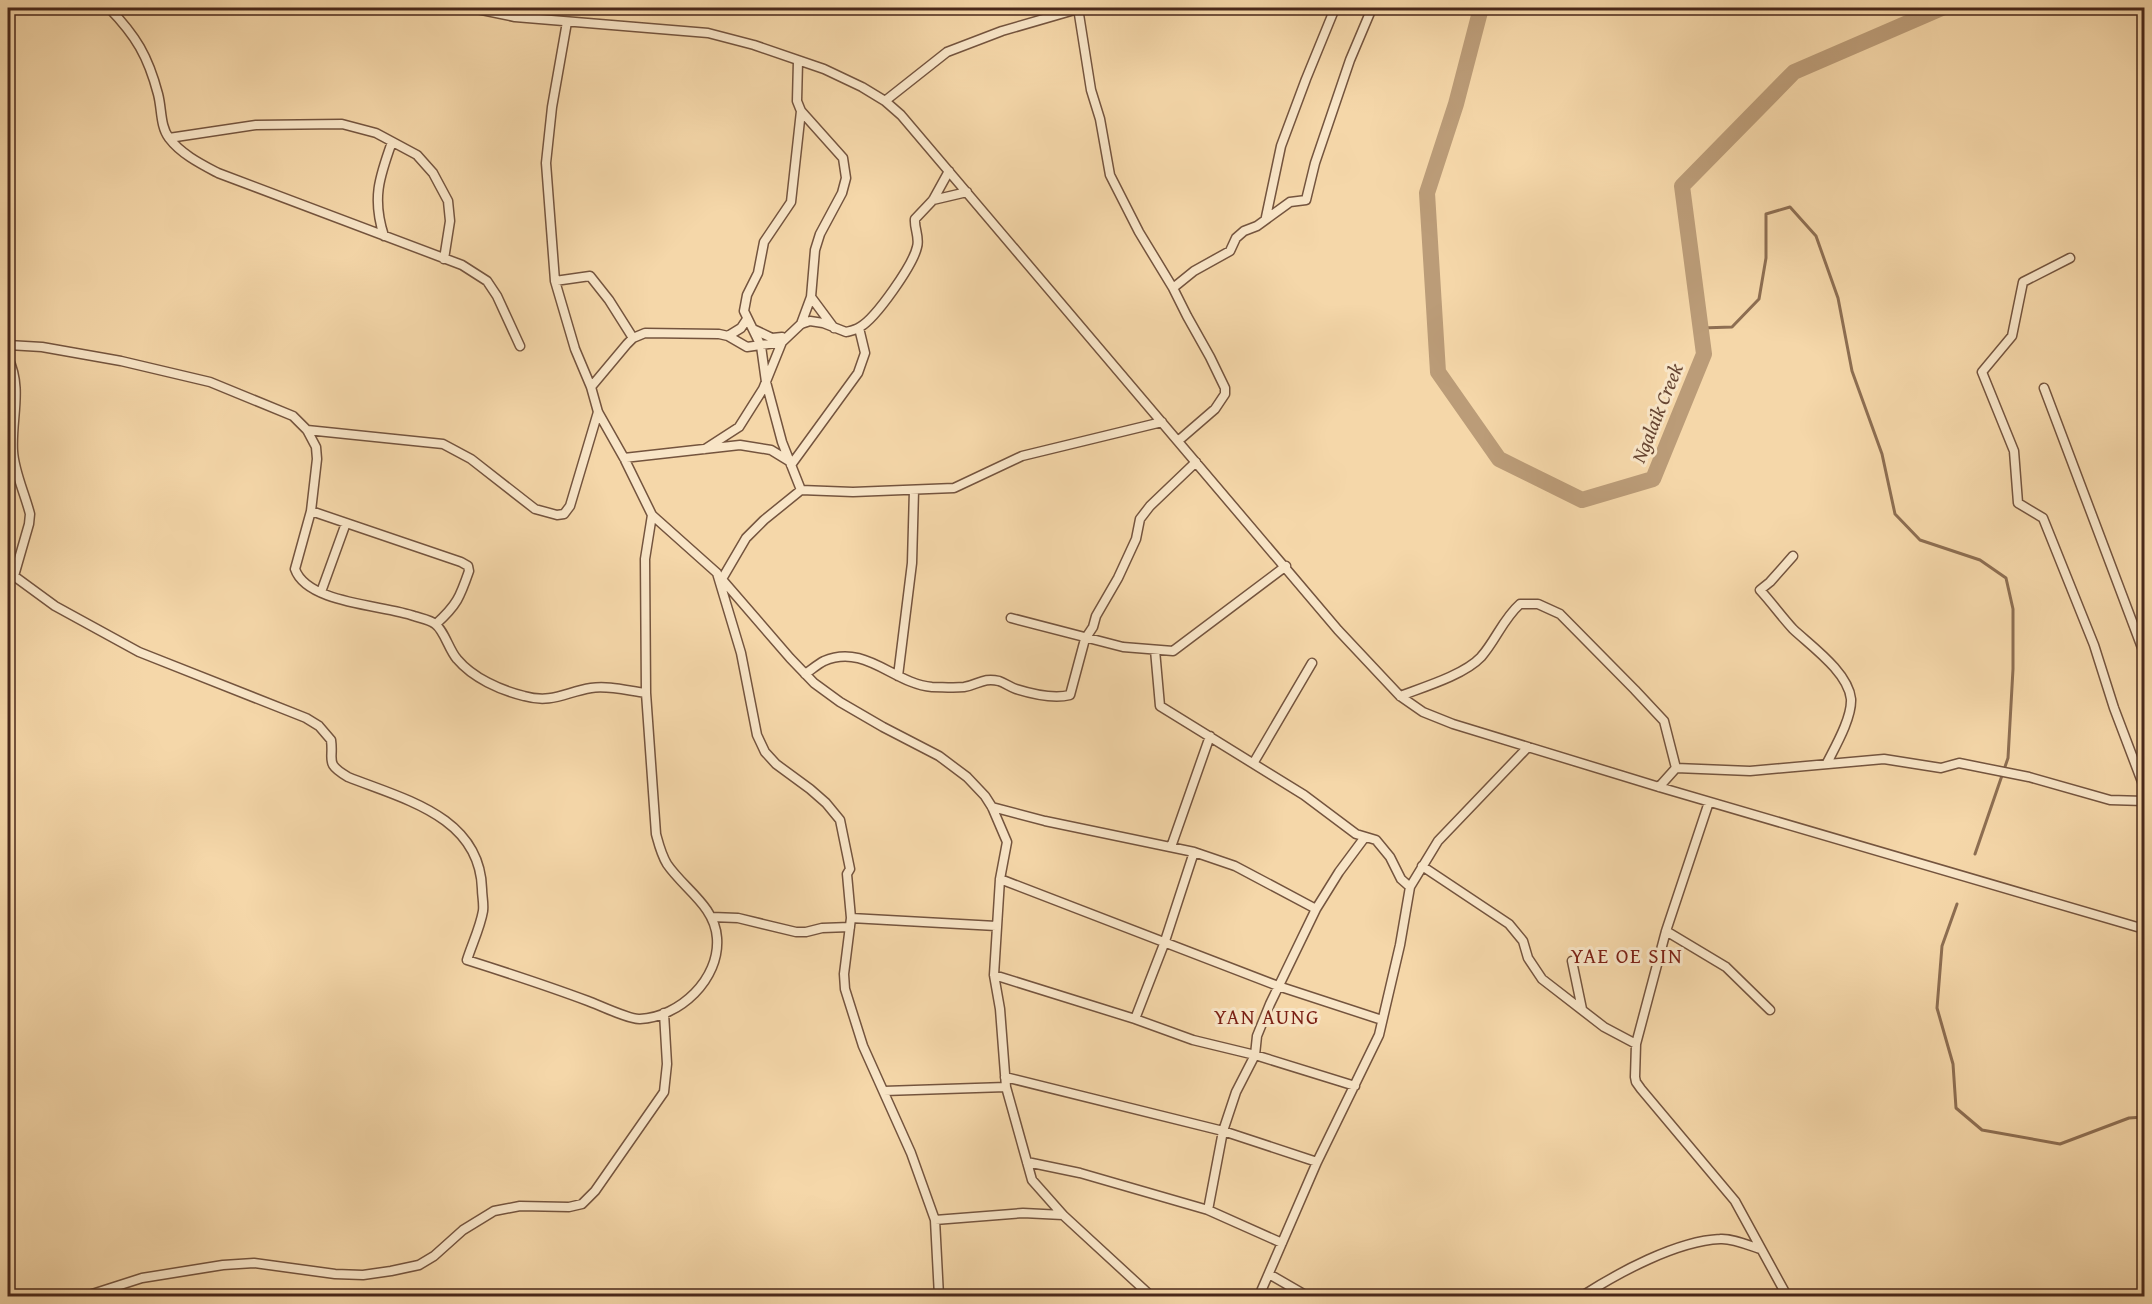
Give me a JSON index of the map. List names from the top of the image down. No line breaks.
{"districts":["YAE OE SIN","YAN AUNG"],"water":["Ngalaik Creek"]}
